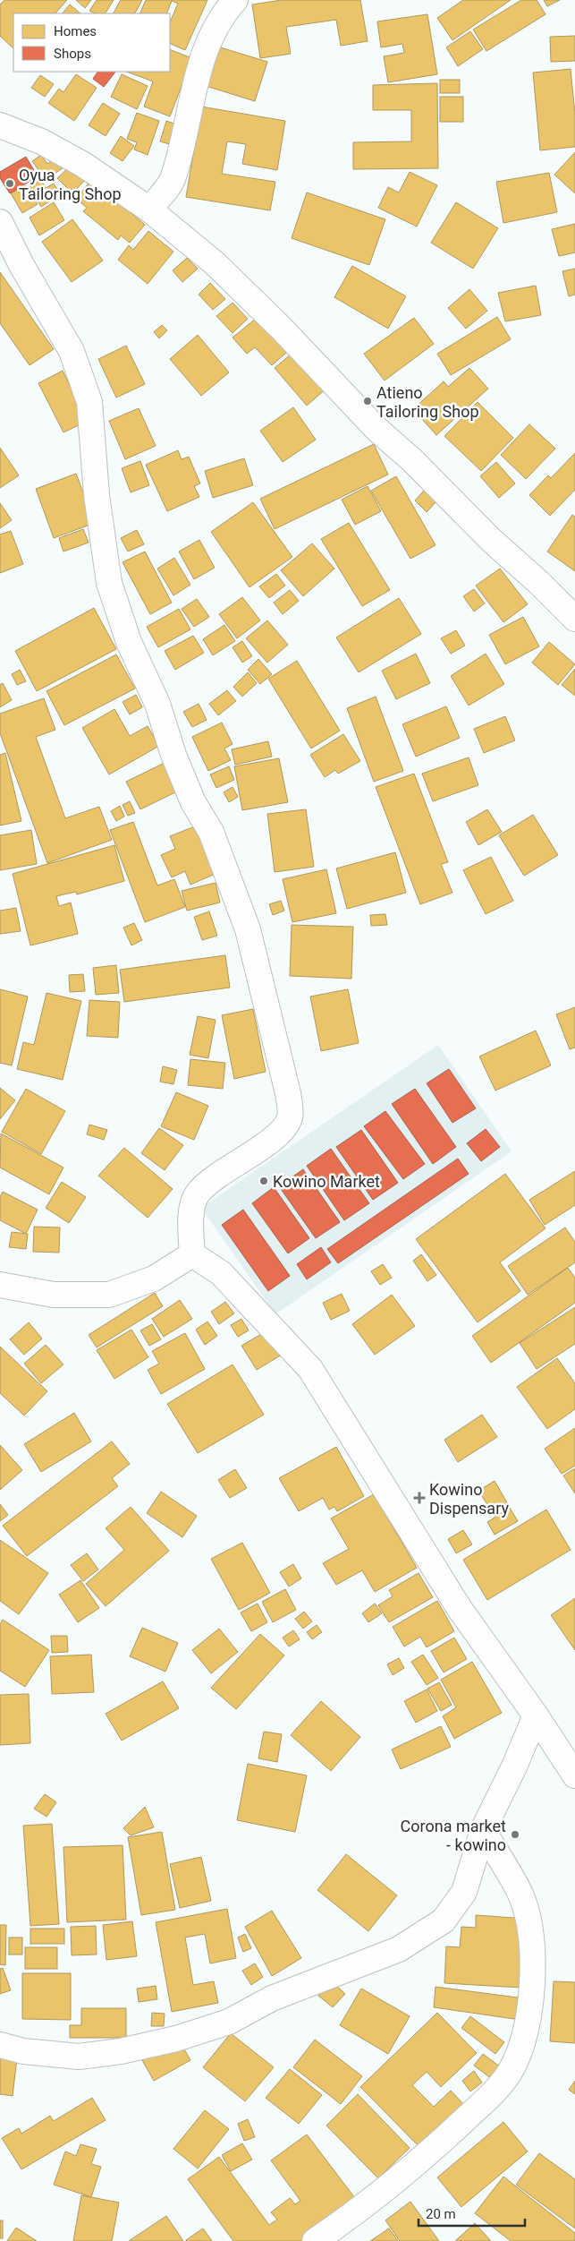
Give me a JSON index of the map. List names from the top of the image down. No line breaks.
{"places":{"other":["Oyua Tailoring Shop","Atieno Tailoring Shop","Kowino Market","Corona market - kowino"],"health":["Kowino Dispensary"]},"legend":["Homes","Shops"],"scale_bar":"20 m"}
